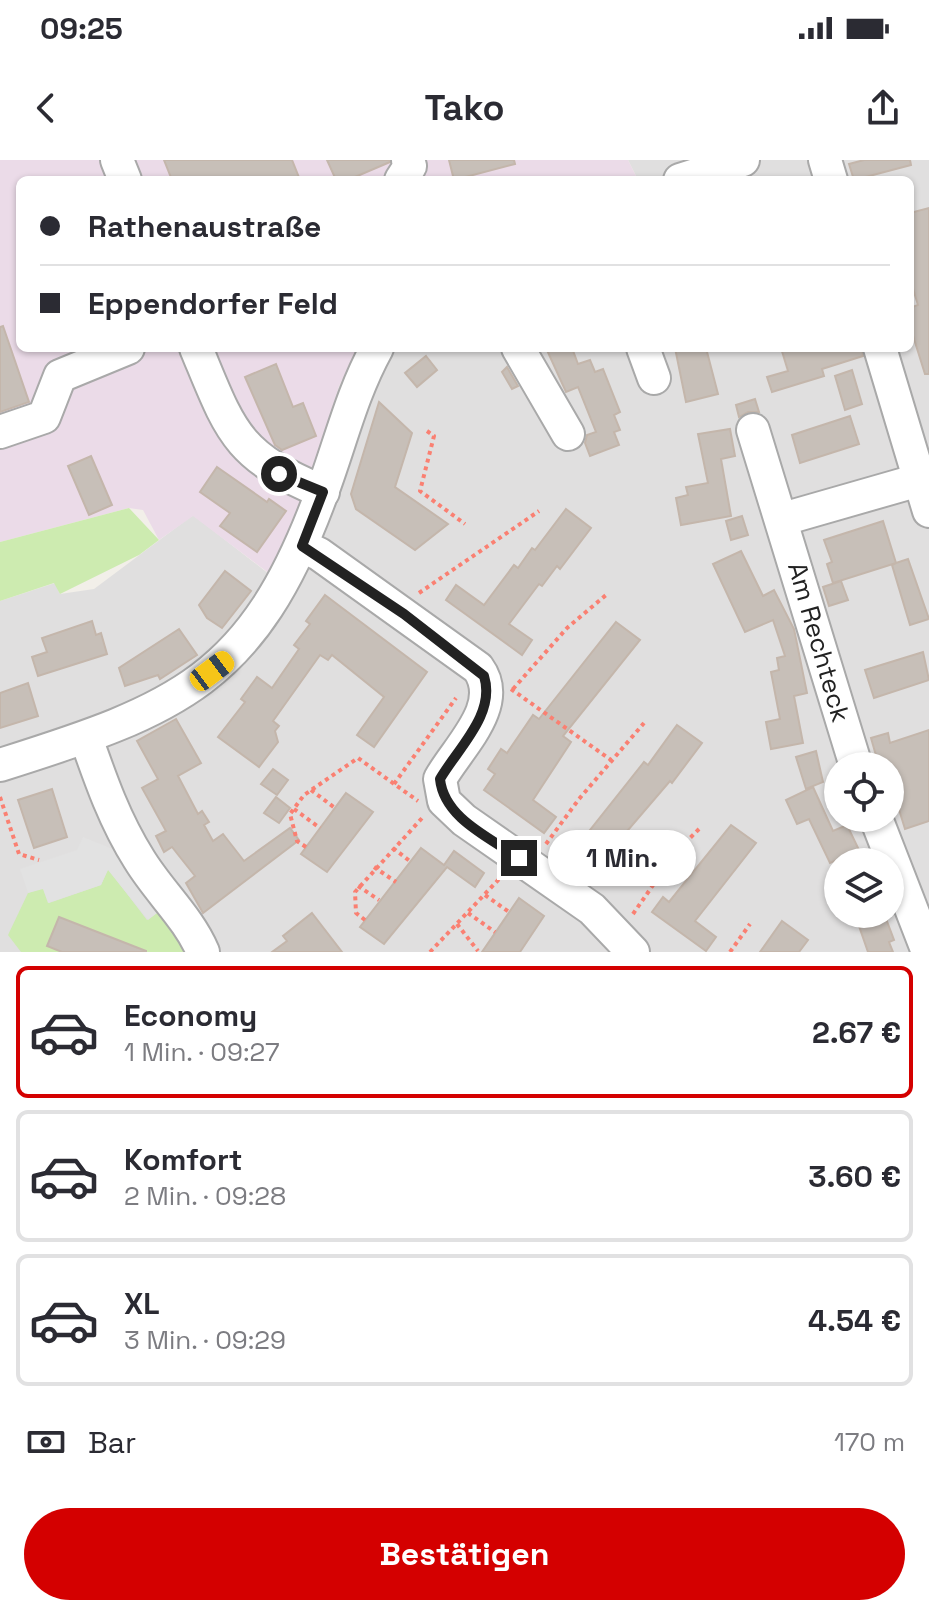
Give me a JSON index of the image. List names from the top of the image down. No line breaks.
{"streets":{"street":["Am Rechteck"]},"page":{"status":"09:25","header":"Tako","banner":["Rathenaustraße","Eppendorfer Feld"],"bubble":"1 Min.","list":[{"name":"Economy","note":"1 Min. · 09:27","value":"2.67 €"},{"name":"Komfort","note":"2 Min. · 09:28","value":"3.60 €"},{"name":"XL","note":"3 Min. · 09:29","value":"4.54 €"}],"pay":["Bar","170 m"],"buttons":"Bestätigen"}}
